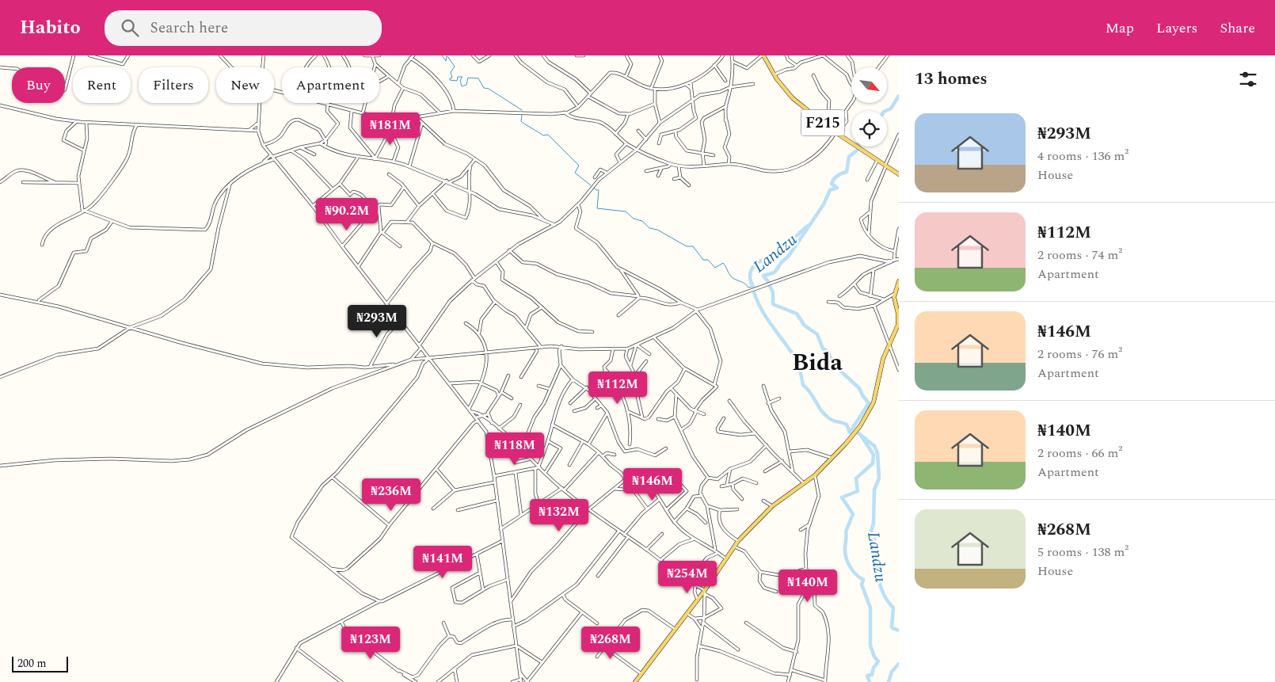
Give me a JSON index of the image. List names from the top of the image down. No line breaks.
{"streets":{"main road":["F215"]},"districts":["Bida"],"water":["Landzu"],"scale_bar":"200 m","north":"bottom right","page":{"header":"Habito","search":"Search here","nav":["Map","Layers","Share"],"heading":"13 homes","chip":["Buy","Rent","Filters","New","Apartment"],"list":[{"name":"₦293M","note":"4 rooms · 136 m² · House"},{"name":"₦112M","note":"2 rooms · 74 m² · Apartment"},{"name":"₦146M","note":"2 rooms · 76 m² · Apartment"},{"name":"₦140M","note":"2 rooms · 66 m² · Apartment"},{"name":"₦268M","note":"5 rooms · 138 m² · House"}],"price":["₦181M","₦90.2M","₦293M","₦112M","₦118M","₦146M","₦236M","₦132M","₦141M","₦254M","₦140M","₦123M","₦268M"],"scale":"200 m"}}
